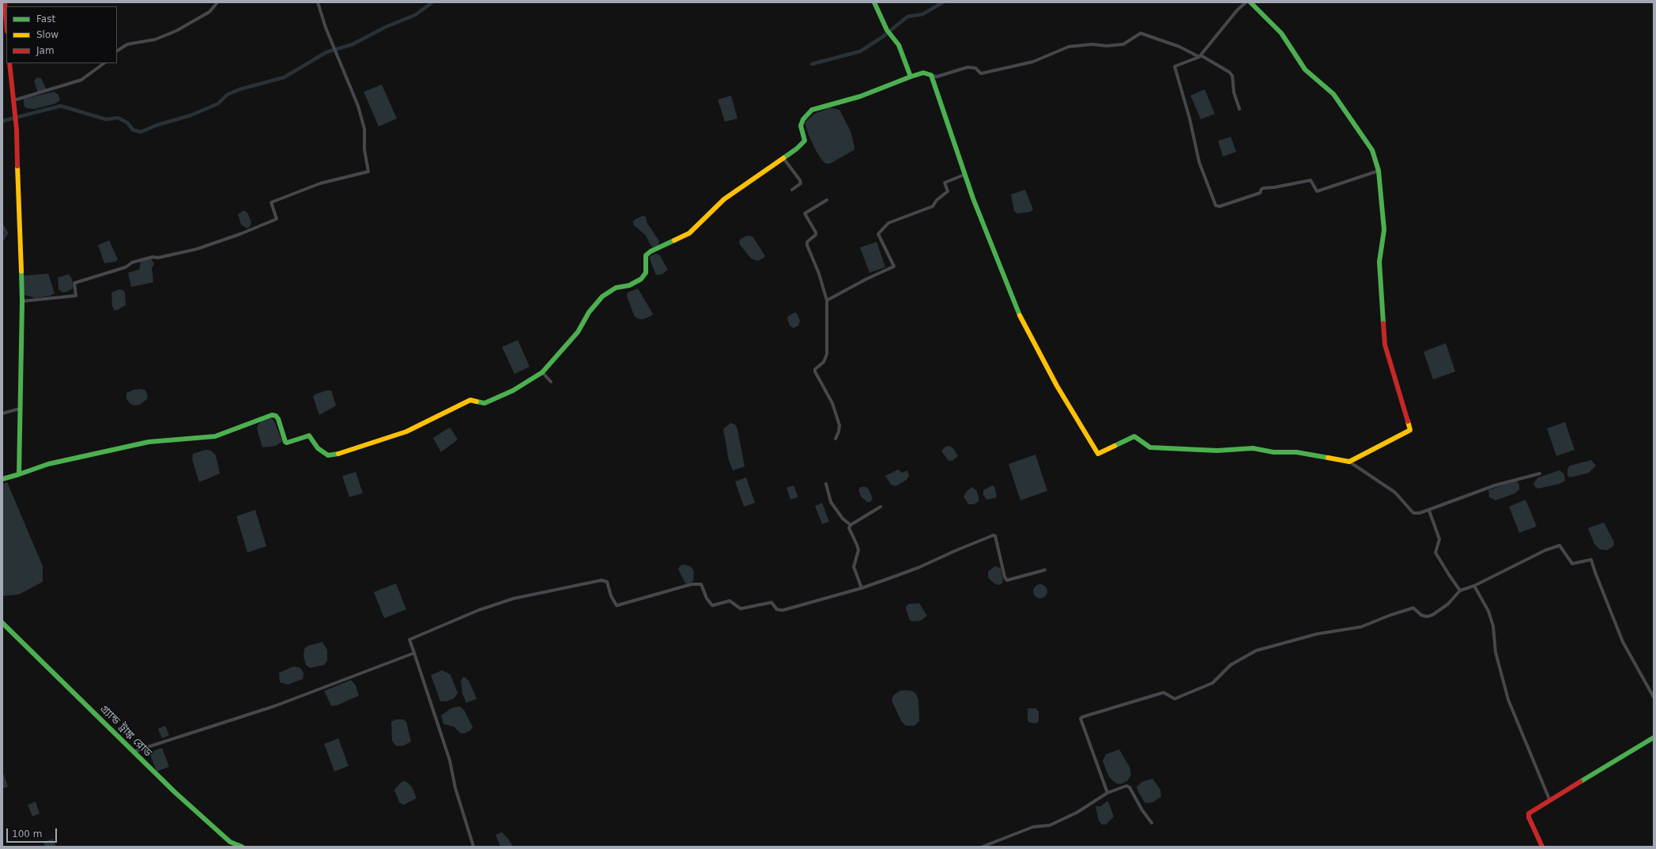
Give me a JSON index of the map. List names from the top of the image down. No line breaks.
{"streets":{"main road":["গ্র্যান্ড ট্রাঙ্ক রোড"]},"legend":["Fast","Slow","Jam"],"scale_bar":"100 m"}
